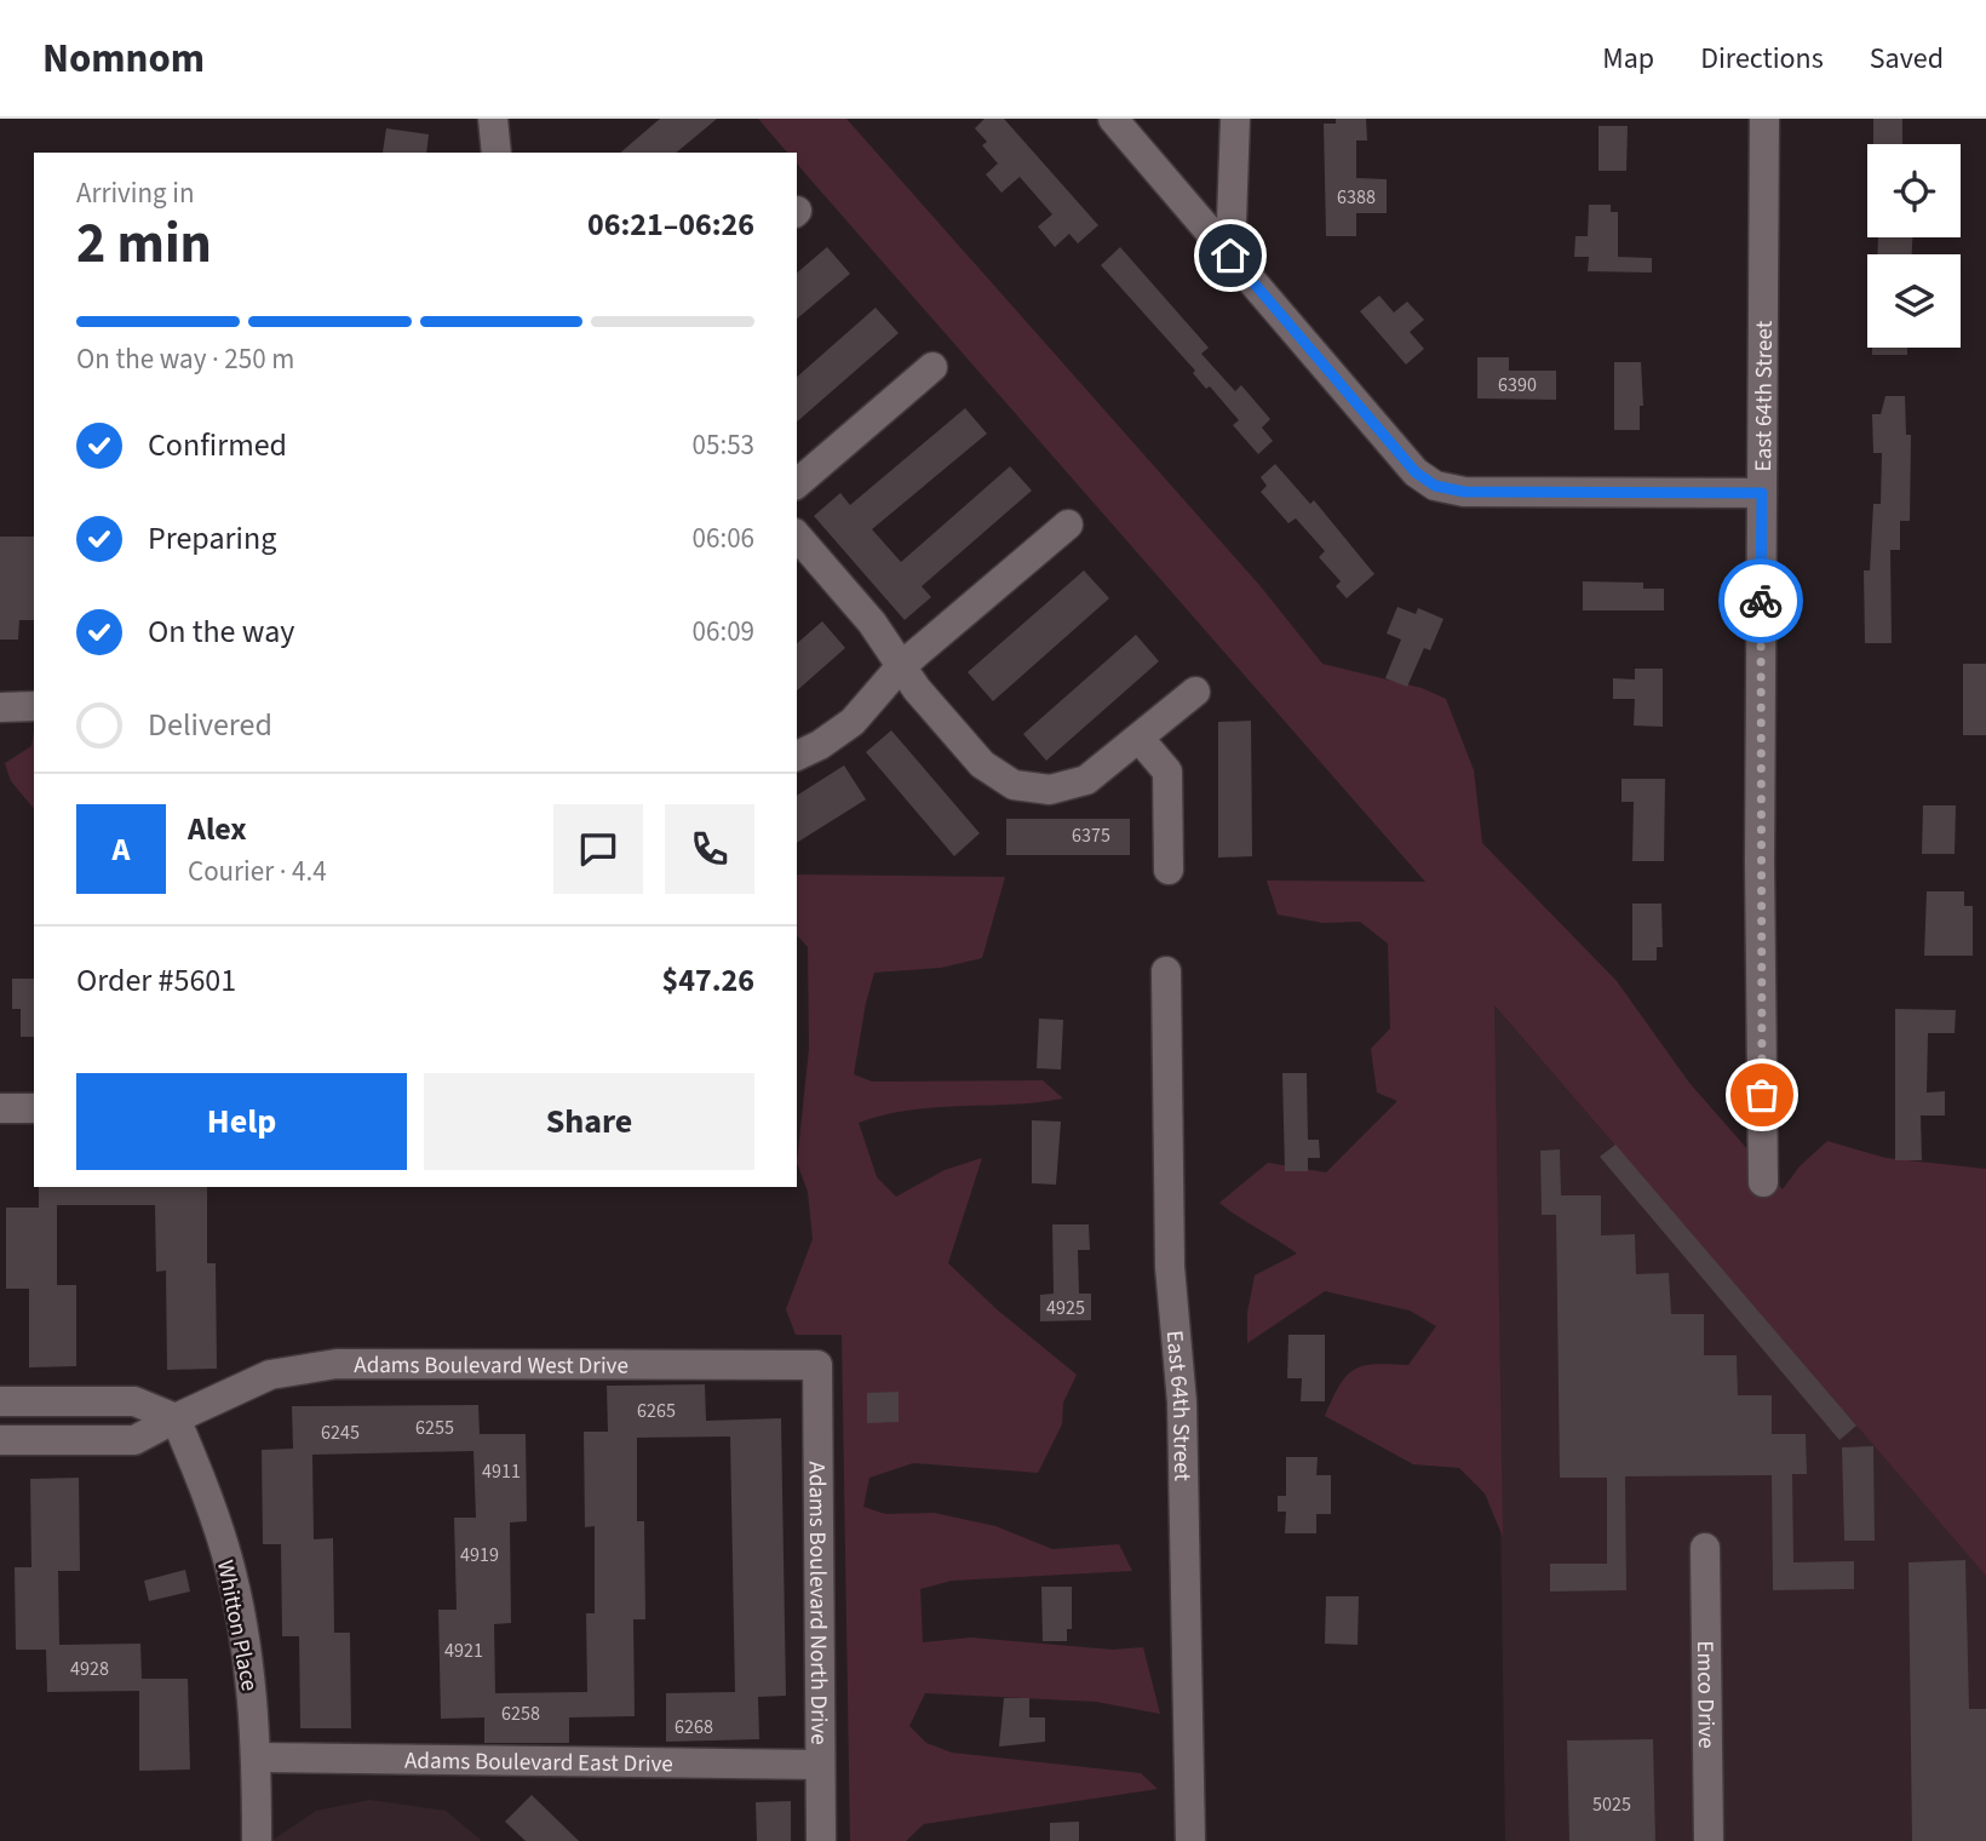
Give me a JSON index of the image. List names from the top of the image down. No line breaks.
{"streets":{"street":["East 64th Street","Adams Boulevard West Drive","Adams Boulevard North Drive","Whitton Place","Emco Drive","Adams Boulevard East Drive"]},"crossings":[["Adams Boulevard West Drive","Adams Boulevard North Drive"],["Adams Boulevard West Drive","Whitton Place"],["Adams Boulevard North Drive","Adams Boulevard East Drive"],["Whitton Place","Adams Boulevard East Drive"]],"house_numbers":["6388","6390","6375","4925","6265","6255","6245","4911","4919","4921","4928","6258","6268","5025"],"page":{"header":"Nomnom","nav":["Map","Directions","Saved"],"heading":["2 min","Arriving in","06:21–06:26"],"panel":["Alex","Courier · 4.4","Order #5601","$47.26"],"bar":"On the way · 250 m","list":[["Confirmed","05:53"],["Preparing","06:06"],["On the way","06:09"],"Delivered"],"round":"A","buttons":["Help","Share"]}}
